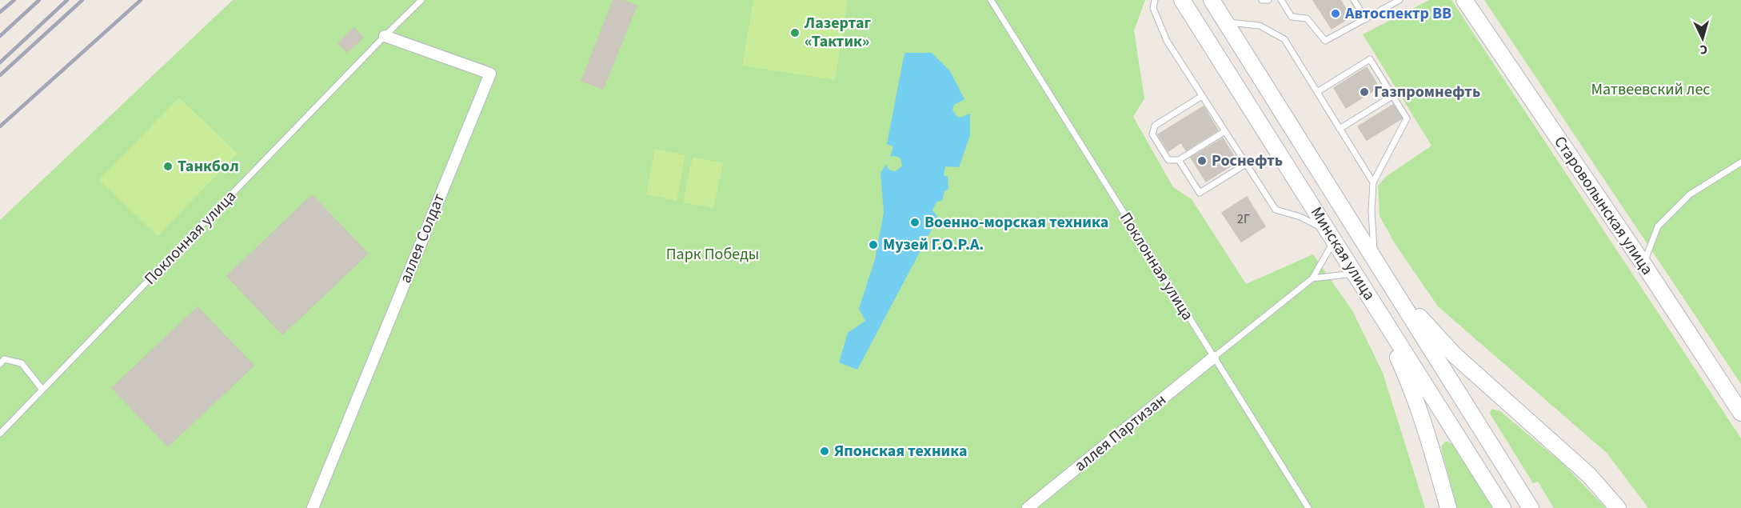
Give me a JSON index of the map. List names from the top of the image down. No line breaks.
{"streets":{"main road":["Староволынская улица","Минская улица"],"street":["аллея Солдат","аллея Партизан"],"lane":["Поклонная улица"]},"crossings":[["Поклонная улица","аллея Солдат"],["Поклонная улица","аллея Партизан"]],"parks":["Матвеевский лес","Парк Победы"],"places":["Автоспектр ВВ","Лазертаг «Тактик»","Газпромнефть","Роснефть","Танкбол","Военно-морская техника","Музей Г.О.Р.А.","Японская техника"],"house_numbers":["2Г"],"north":"bottom"}
